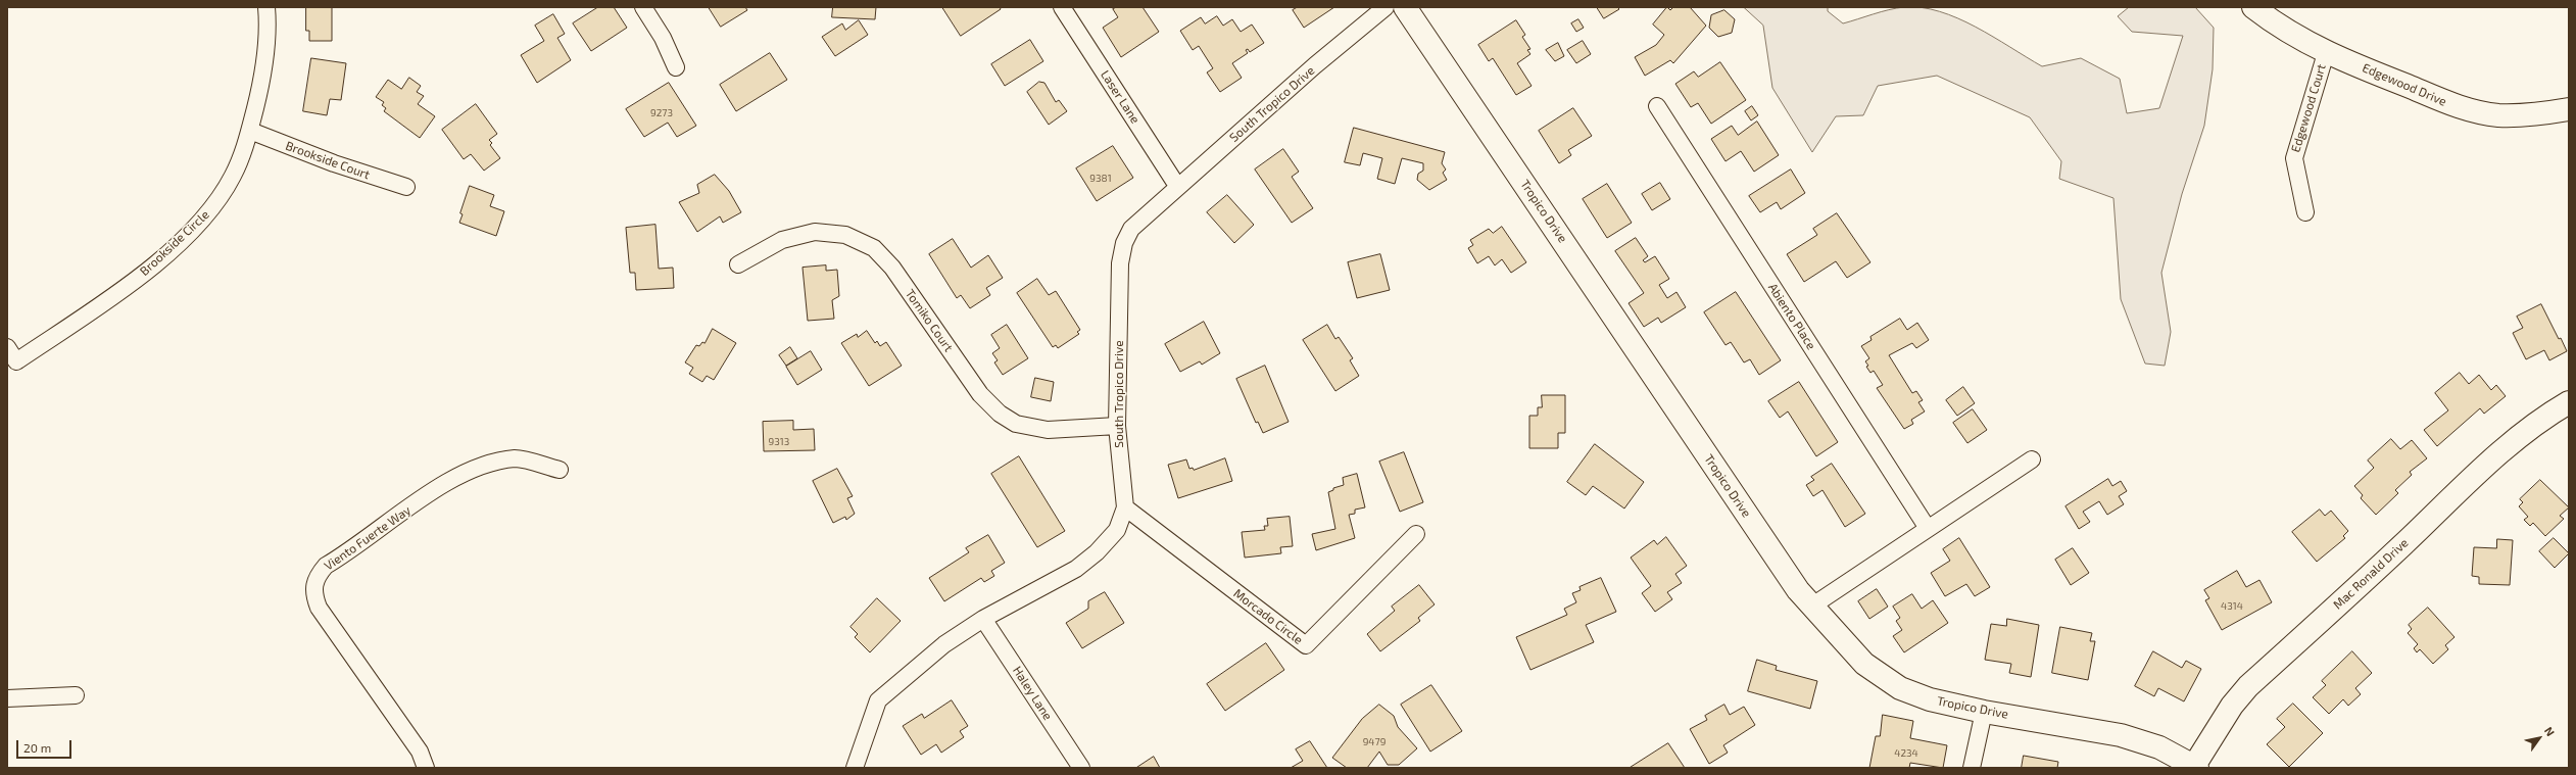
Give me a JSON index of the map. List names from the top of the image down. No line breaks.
{"streets":{"street":["Edgewood Drive","Laser Lane","South Tropico Drive","Edgewood Court","Brookside Court","Tropico Drive","Brookside Circle","Abiento Place","Tomiko Court","Viento Fuerte Way","Mac Ronald Drive","Morcado Circle","Haley Lane"]},"crossings":[["Edgewood Drive","Edgewood Court"],["Laser Lane","South Tropico Drive"],["South Tropico Drive","Tomiko Court"],["South Tropico Drive","Morcado Circle"],["South Tropico Drive","Haley Lane"],["Brookside Court","Brookside Circle"],["Tropico Drive","Mac Ronald Drive"]],"house_numbers":["9273","9381","9313","4314","9479","4234"],"scale_bar":"20 m","north":"top right"}
